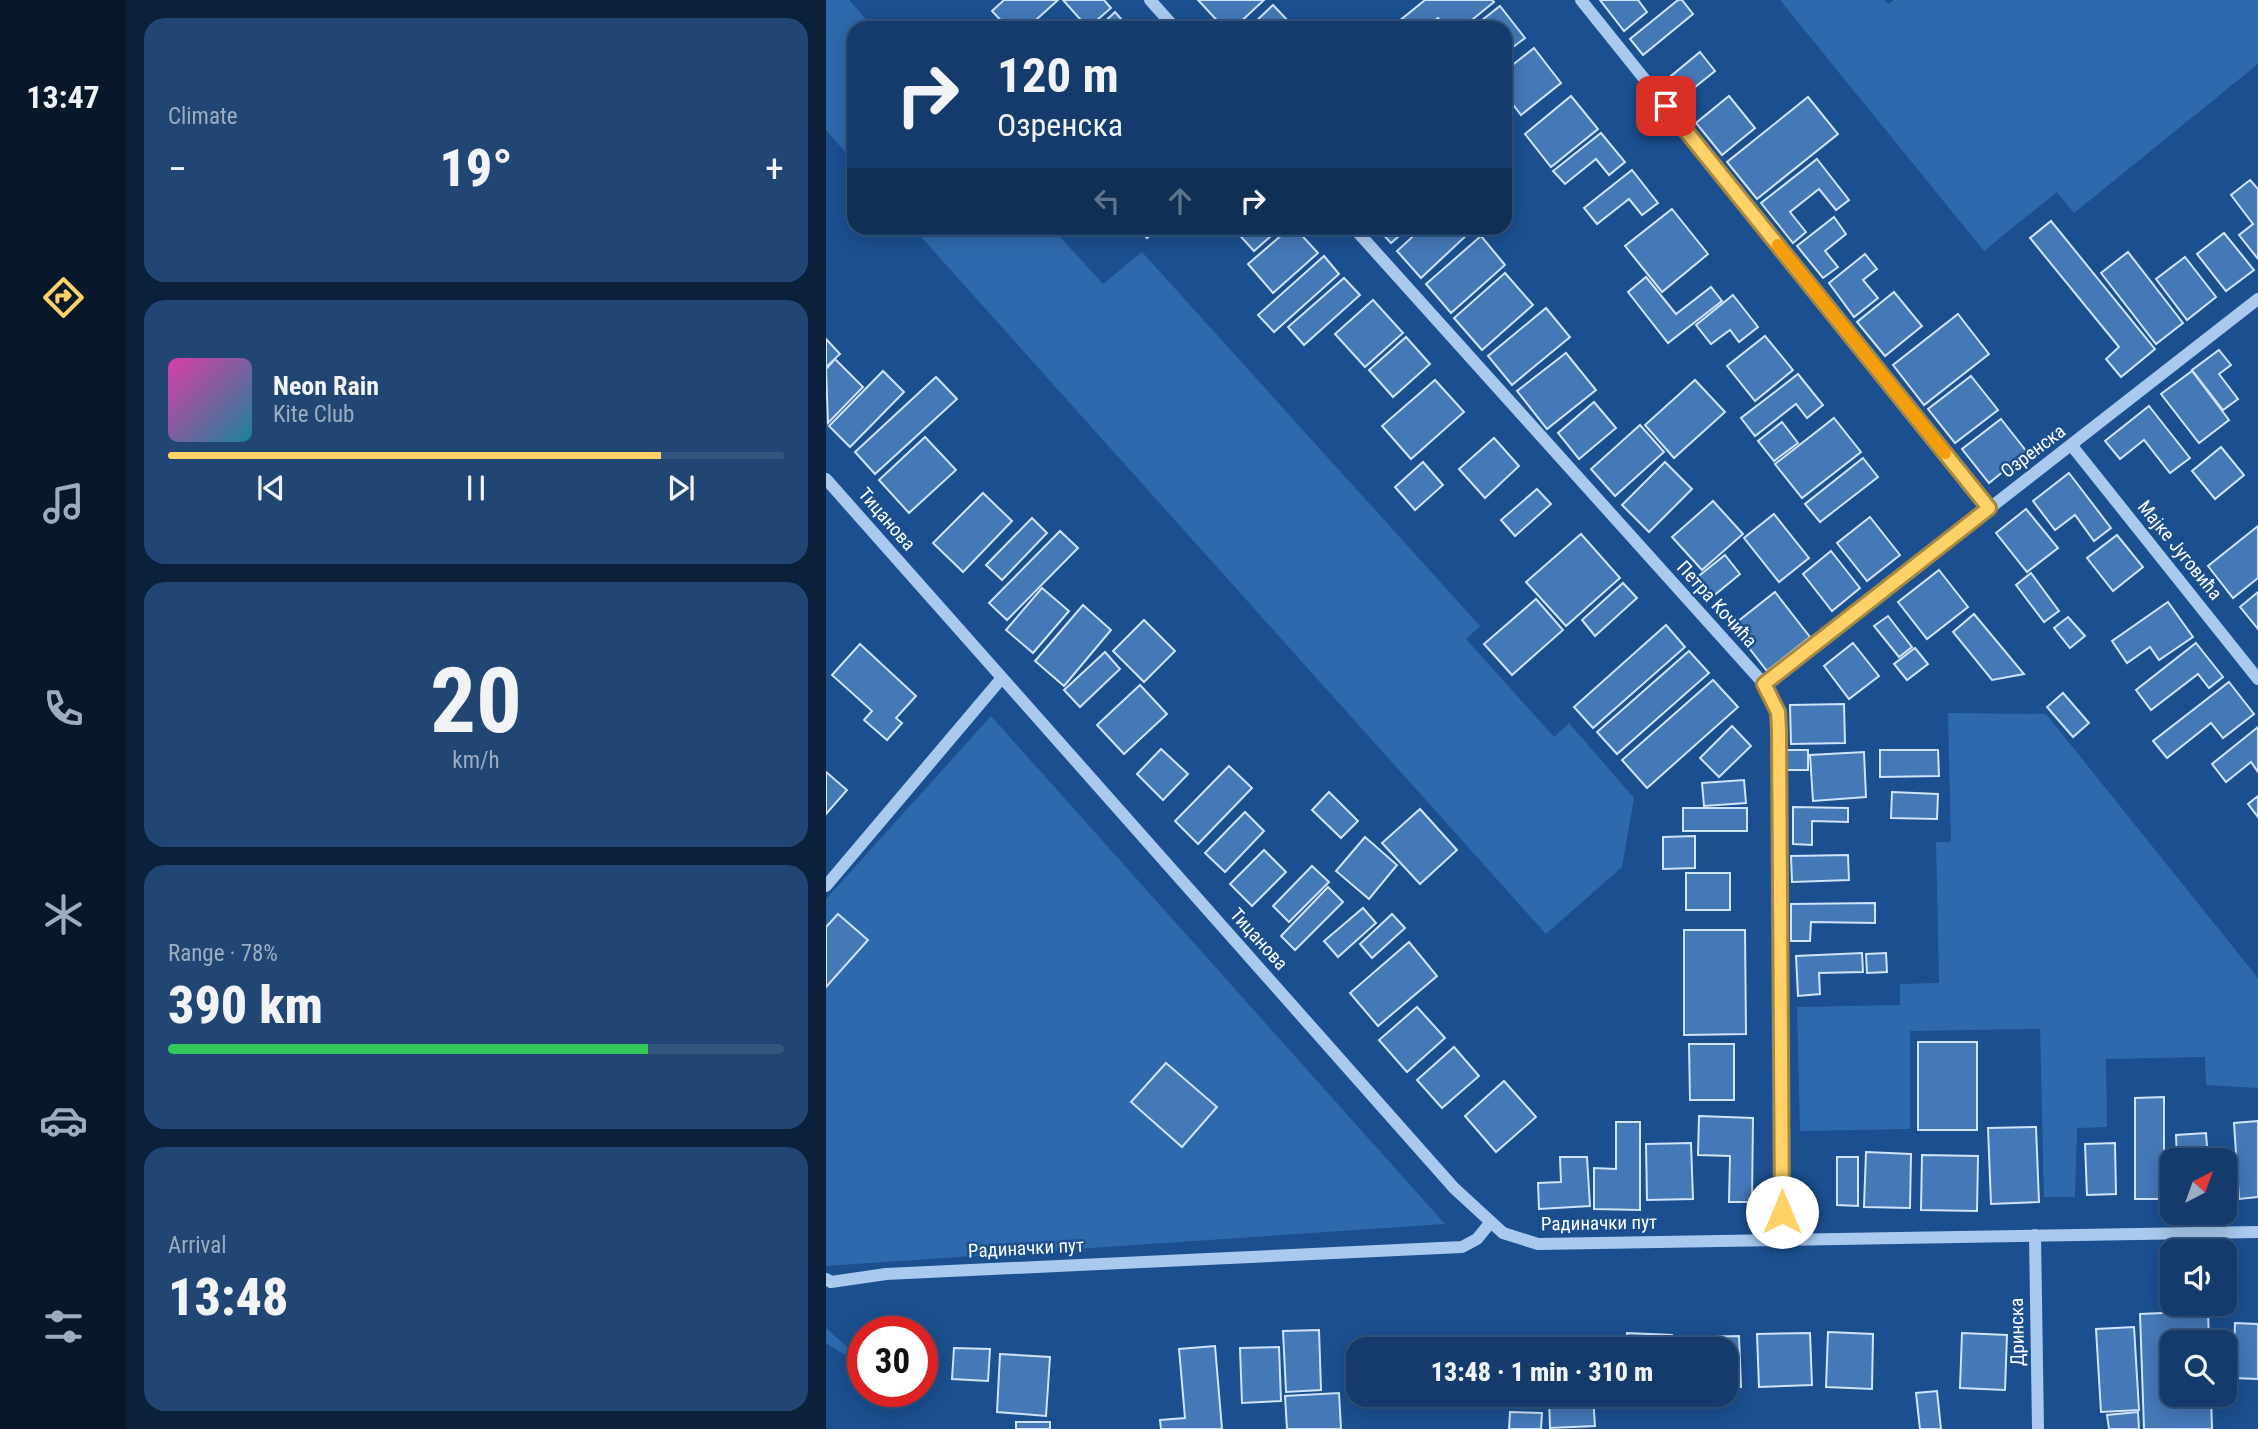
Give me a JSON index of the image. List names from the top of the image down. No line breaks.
{"streets":{"street":["Озренска","Тицанова","Мајке Југовића","Петра Кочића","Радиначки пут","Дринска"]},"crossings":[["Озренска","Мајке Југовића"],["Озренска","Петра Кочића"],["Тицанова","Радиначки пут"],["Петра Кочића","Радиначки пут"],["Радиначки пут","Дринска"]],"north":"top right","page":{"tabs":"13:47","tile":["Climate",["20","km/h"],["Range · 78%","390 km"],["Arrival","13:48"]],"turn":["120 m","Озренска"],"heat":["−","19°","+"],"song":["Neon Rain","Kite Club"],"limit":"30","trip":"13:48 · 1 min · 310 m"}}
